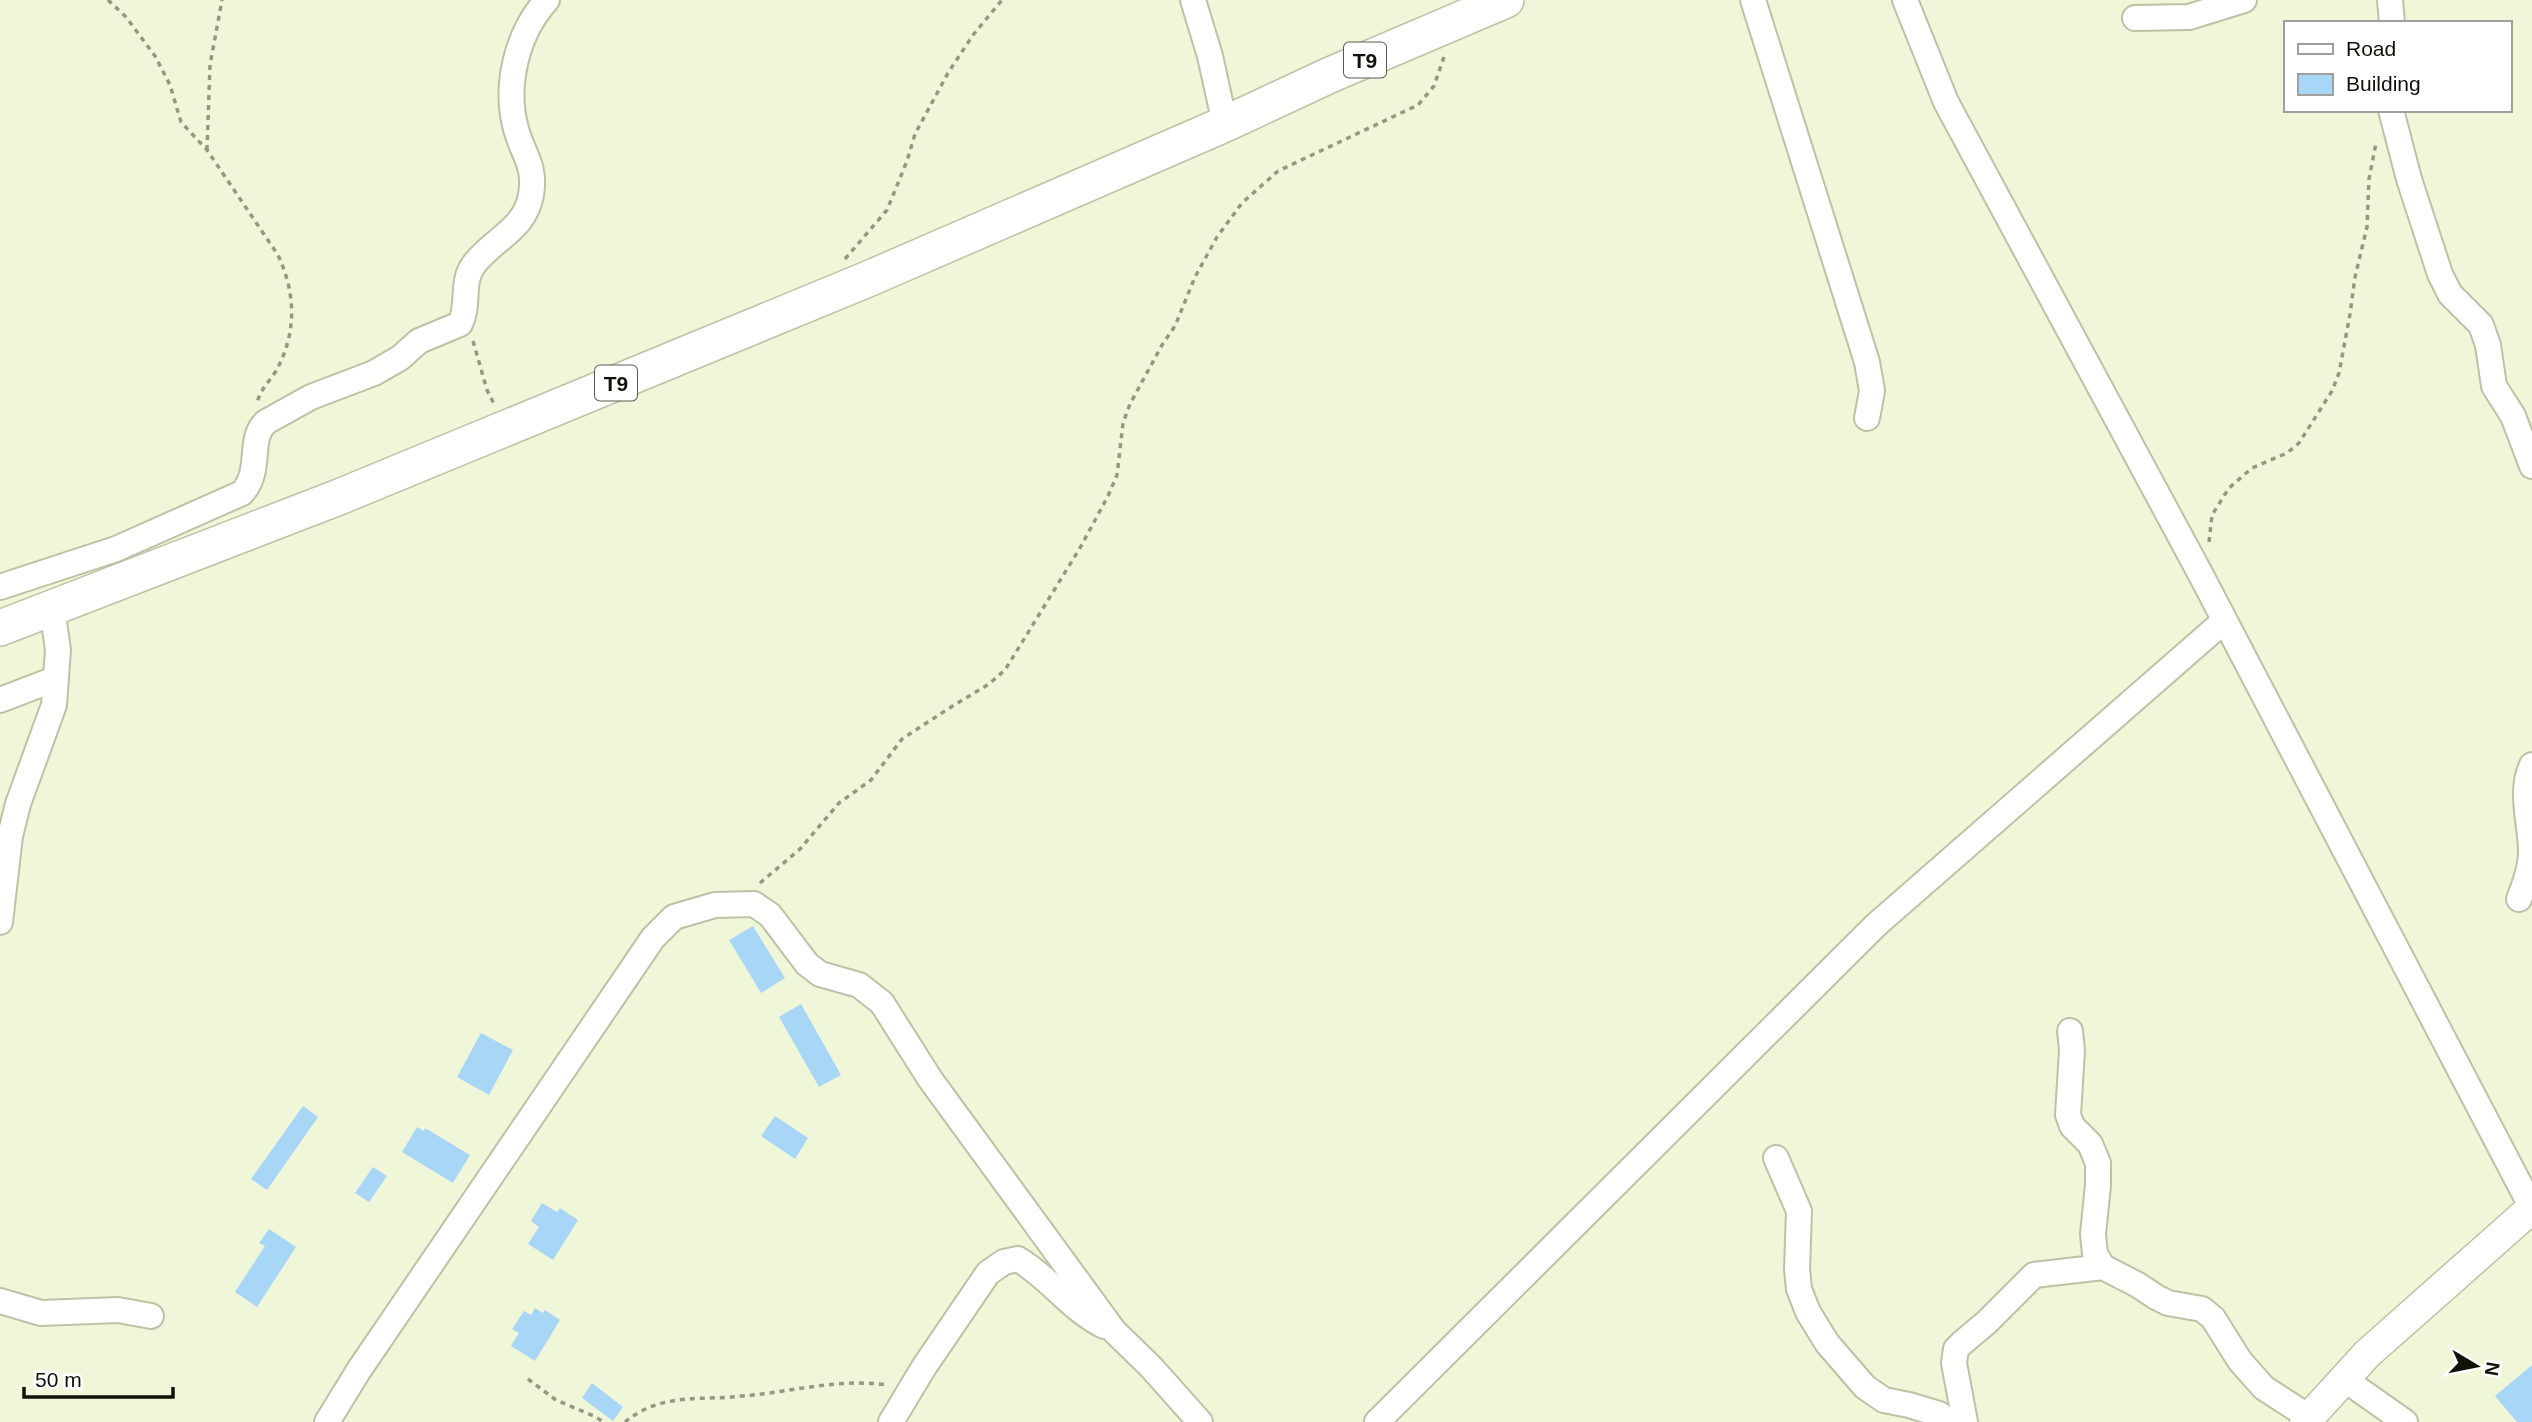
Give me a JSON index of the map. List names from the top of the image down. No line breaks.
{"streets":{"highway":["T9"]},"legend":["Road","Building"],"scale_bar":"50 m","north":"right"}
